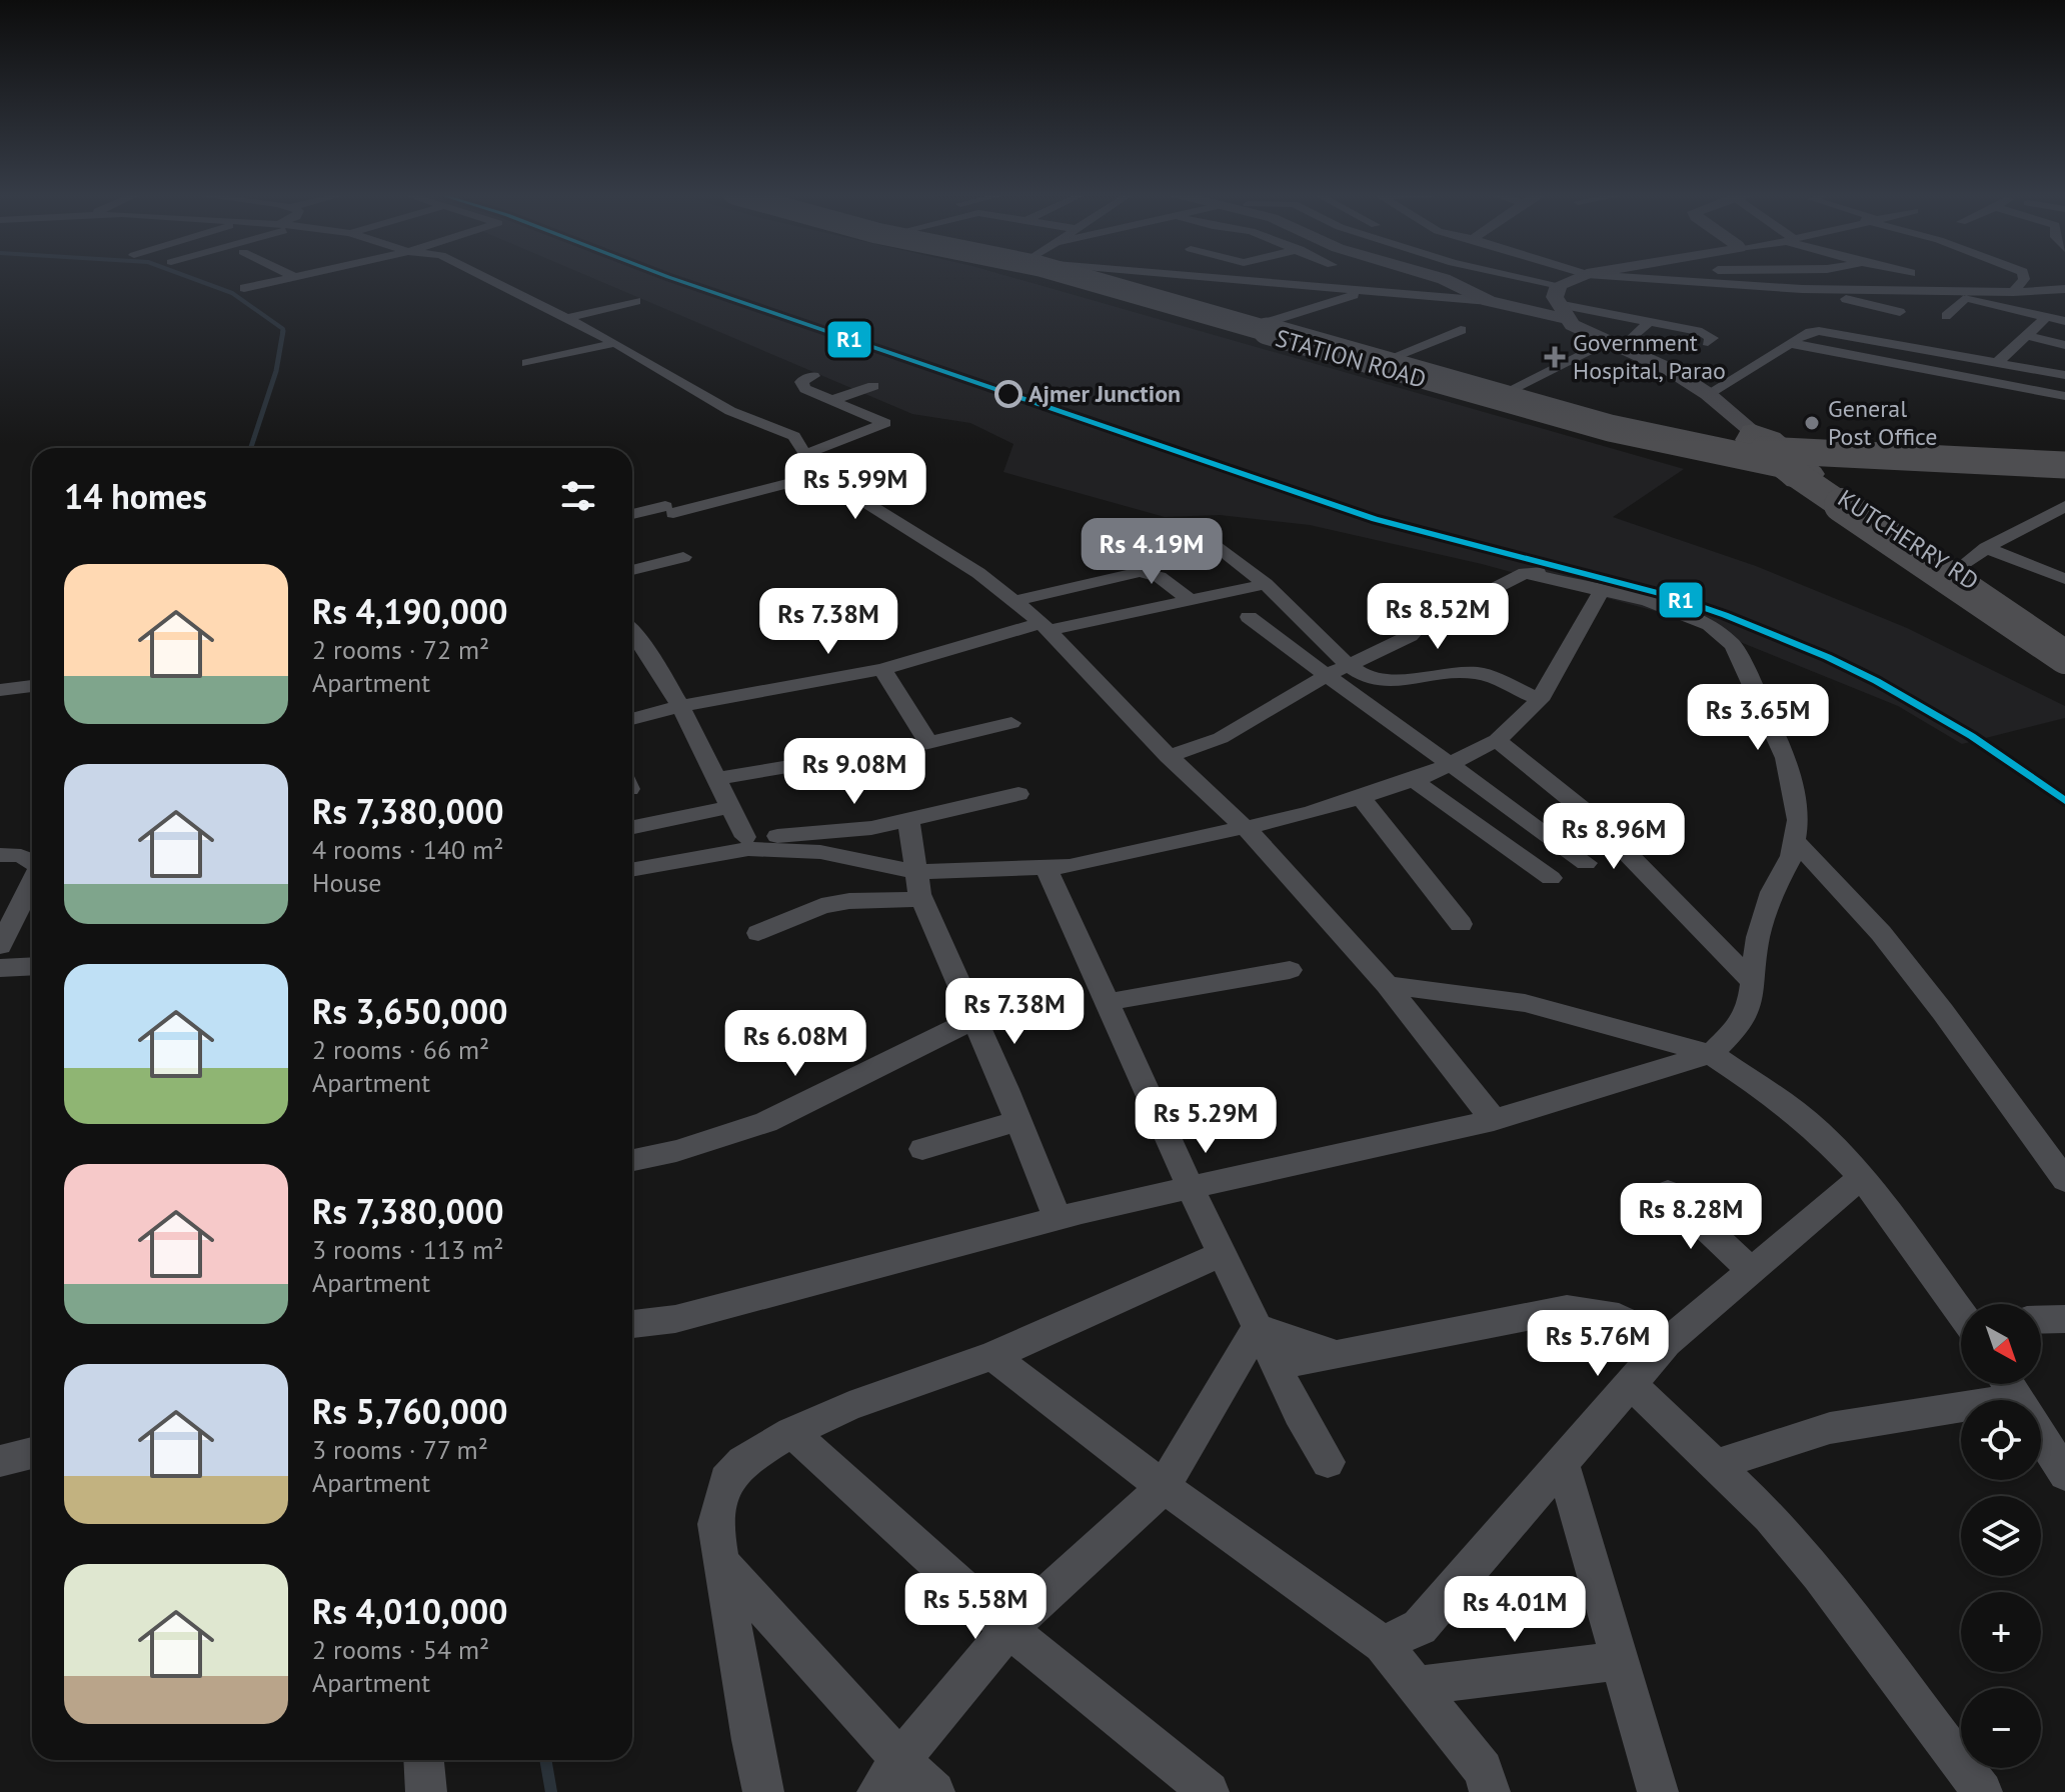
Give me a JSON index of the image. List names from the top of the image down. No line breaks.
{"streets":{"highway":["STATION ROAD","KUTCHERRY RD"]},"crossings":[["STATION ROAD","KUTCHERRY RD"]],"places":{"health":["Government Hospital, Parao"],"other":["Ajmer Junction","General Post Office"]},"lines":["transit line R1"],"north":"bottom right","page":{"heading":"14 homes","price":["Rs 5.99M","Rs 4.19M","Rs 8.52M","Rs 7.38M","Rs 3.65M","Rs 9.08M","Rs 8.96M","Rs 7.38M","Rs 6.08M","Rs 5.29M","Rs 8.28M","Rs 5.76M","Rs 5.58M","Rs 4.01M"],"list":[{"name":"Rs 4,190,000","note":"2 rooms · 72 m² · Apartment"},{"name":"Rs 7,380,000","note":"4 rooms · 140 m² · House"},{"name":"Rs 3,650,000","note":"2 rooms · 66 m² · Apartment"},{"name":"Rs 7,380,000","note":"3 rooms · 113 m² · Apartment"},{"name":"Rs 5,760,000","note":"3 rooms · 77 m² · Apartment"},{"name":"Rs 4,010,000","note":"2 rooms · 54 m² · Apartment"}],"map_buttons":["+","−"]}}
